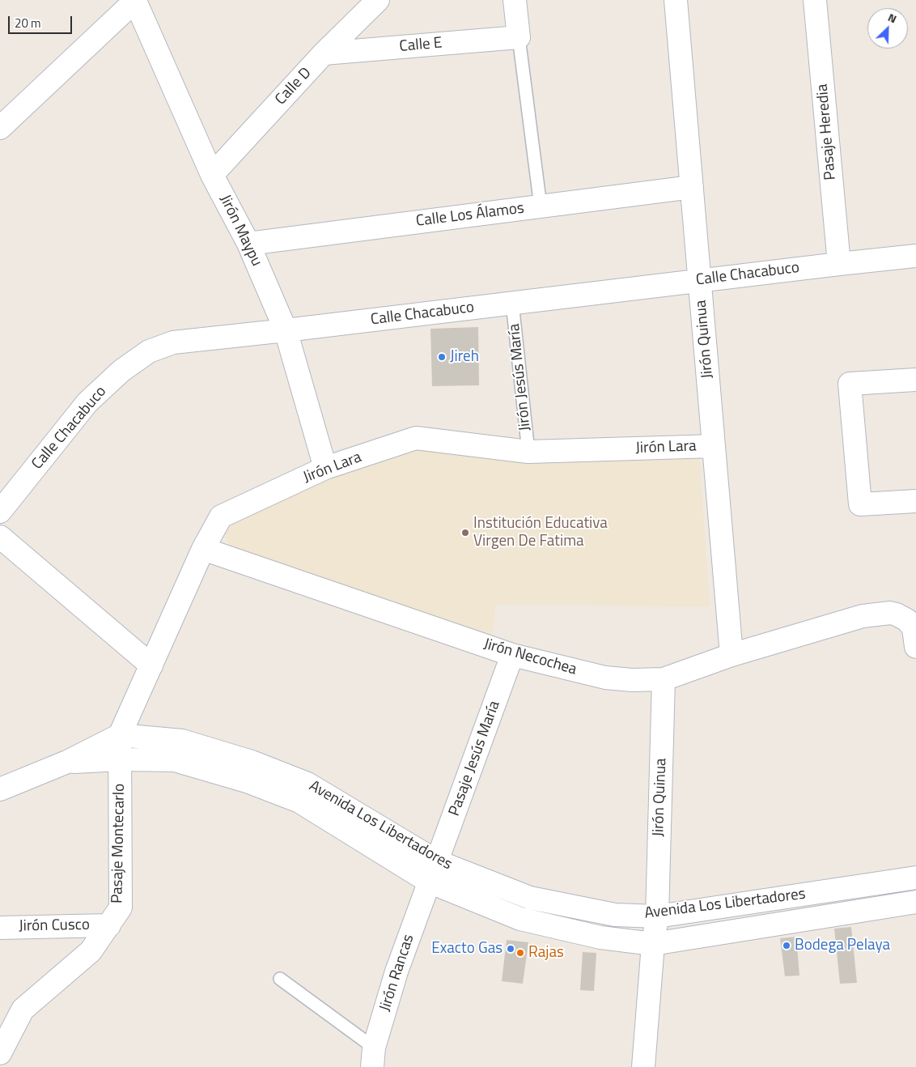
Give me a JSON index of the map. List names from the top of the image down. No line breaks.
{"streets":{"street":["Calle E","Calle D","Pasaje Heredia","Calle Los Álamos","Jirón Maypu","Calle Chacabuco","Jirón Quinua","Jirón Lara","Jirón Necochea","Pasaje Jesús María","Avenida Los Libertadores","Pasaje Montecarlo","Jirón Cusco","Jirón Rancas"],"lane":["Jirón Jesús María"]},"crossings":[["Calle E","Calle D"],["Calle D","Jirón Maypu"],["Pasaje Heredia","Calle Chacabuco"],["Calle Los Álamos","Jirón Maypu"],["Calle Los Álamos","Jirón Quinua"],["Jirón Maypu","Calle Chacabuco"],["Jirón Maypu","Jirón Lara"],["Calle Chacabuco","Jirón Quinua"],["Calle Chacabuco","Jirón Jesús María"],["Jirón Quinua","Jirón Lara"],["Jirón Quinua","Jirón Necochea"],["Jirón Quinua","Avenida Los Libertadores"],["Jirón Jesús María","Jirón Lara"],["Jirón Lara","Jirón Necochea"],["Jirón Lara","Avenida Los Libertadores"],["Jirón Lara","Pasaje Montecarlo"],["Jirón Necochea","Pasaje Jesús María"],["Pasaje Jesús María","Avenida Los Libertadores"],["Pasaje Jesús María","Jirón Rancas"],["Avenida Los Libertadores","Pasaje Montecarlo"],["Avenida Los Libertadores","Jirón Rancas"],["Pasaje Montecarlo","Jirón Cusco"]],"places":["Jireh","Institución Educativa Virgen De Fatima","Bodega Pelaya","Exacto Gas","Rajas"],"scale_bar":"20 m","north":"top right"}
